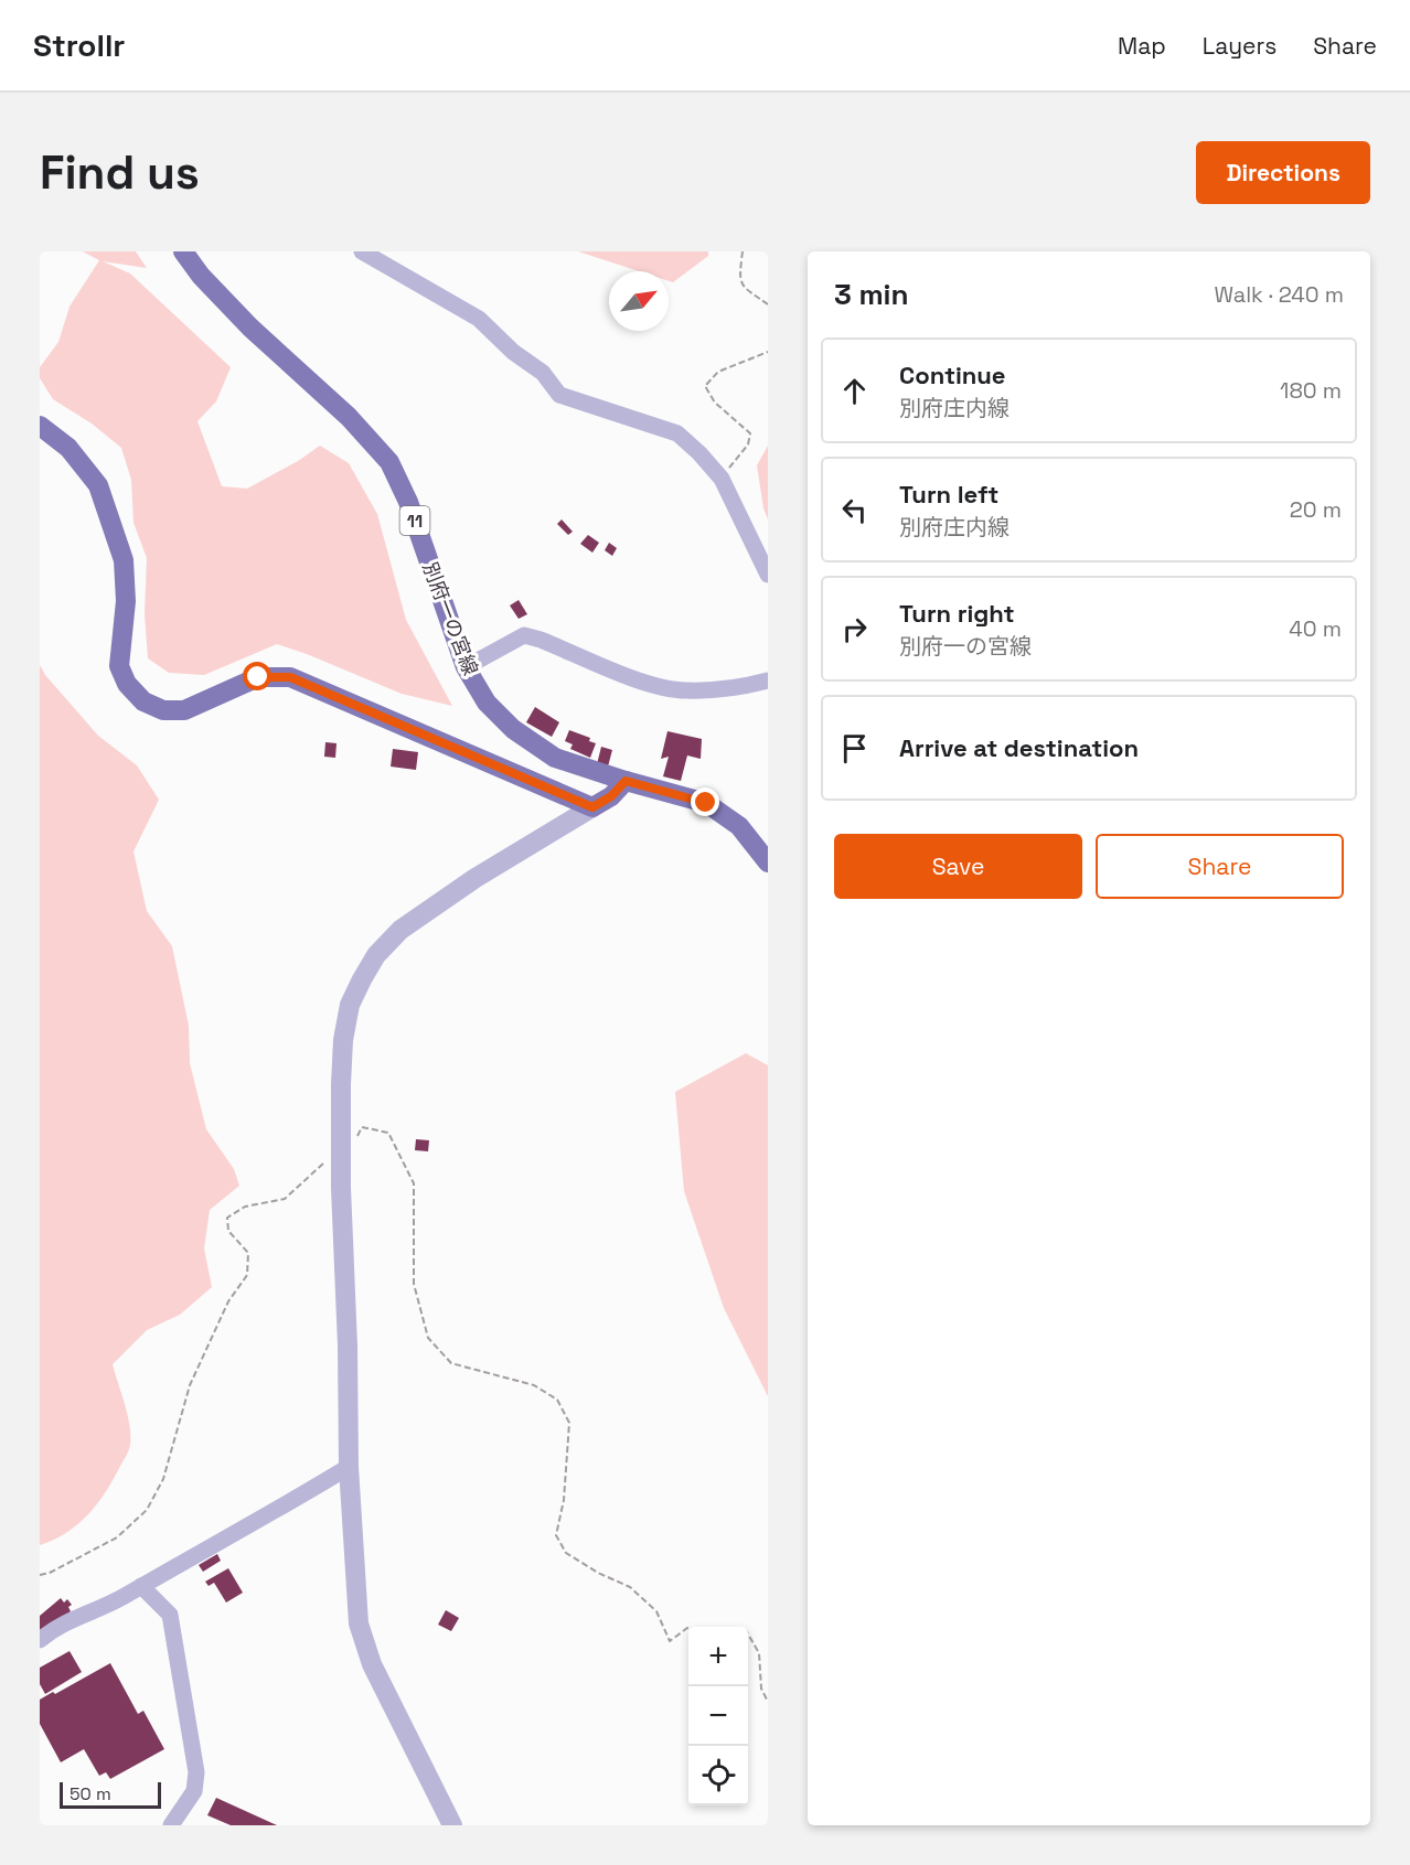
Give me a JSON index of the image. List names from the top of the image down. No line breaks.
{"streets":{"main road":["11","別府一の宮線"]},"scale_bar":"50 m","north":"top right","page":{"header":"Strollr","nav":["Map","Layers","Share"],"buttons":["Directions",["Save","Share"]],"title":"Find us","heading":["3 min","Walk · 240 m"],"list":[["Continue","別府庄内線","180 m"],["Turn left","別府庄内線","20 m"],["Turn right","別府一の宮線","40 m"],"Arrive at destination"],"map_buttons":["+","−"],"scale":"50 m"}}
